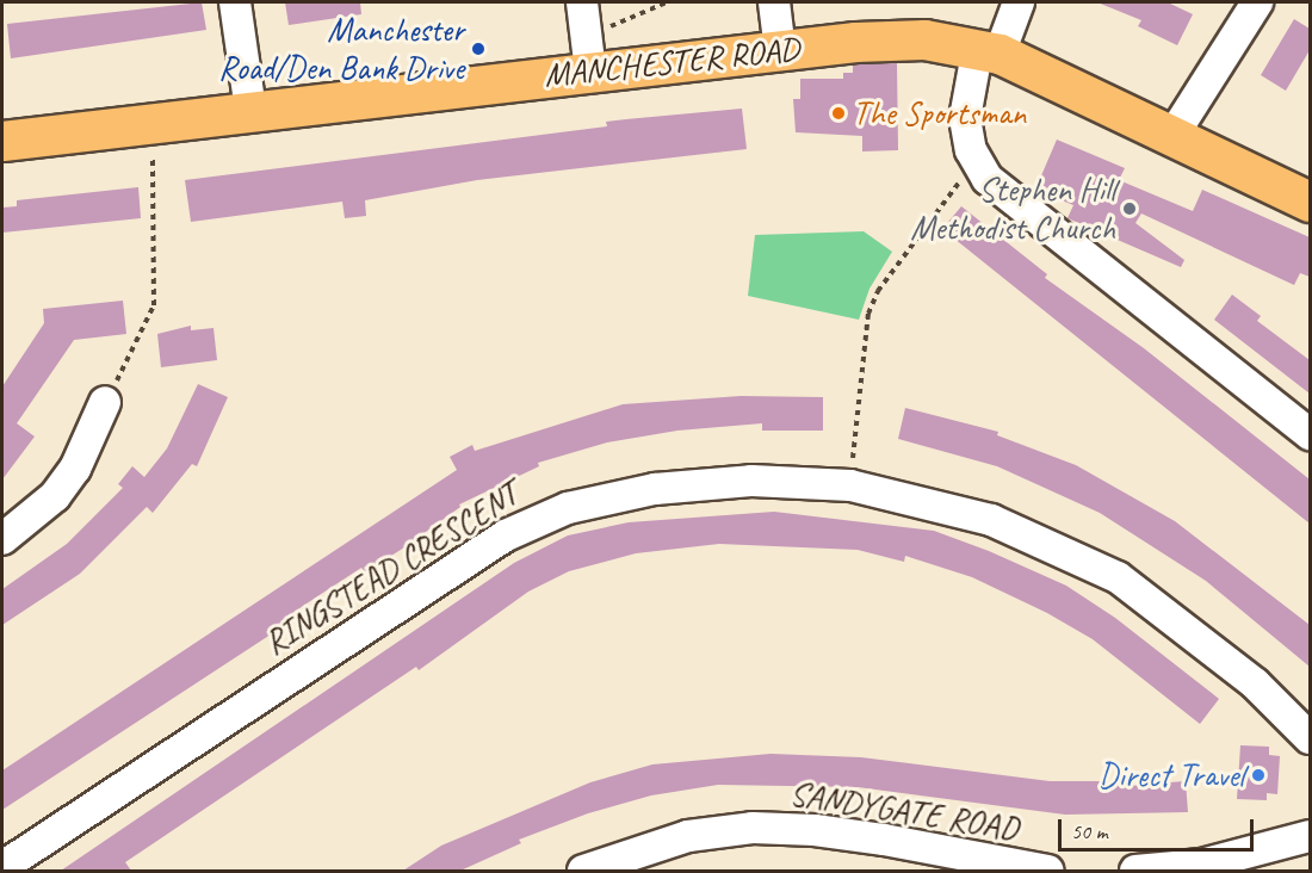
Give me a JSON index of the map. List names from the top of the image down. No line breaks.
{"streets":{"main road":["MANCHESTER ROAD"],"street":["RINGSTEAD CRESCENT","SANDYGATE ROAD"]},"places":["Manchester Road/Den Bank Drive","The Sportsman","Stephen Hill Methodist Church","Direct Travel"],"scale_bar":"50 m"}
